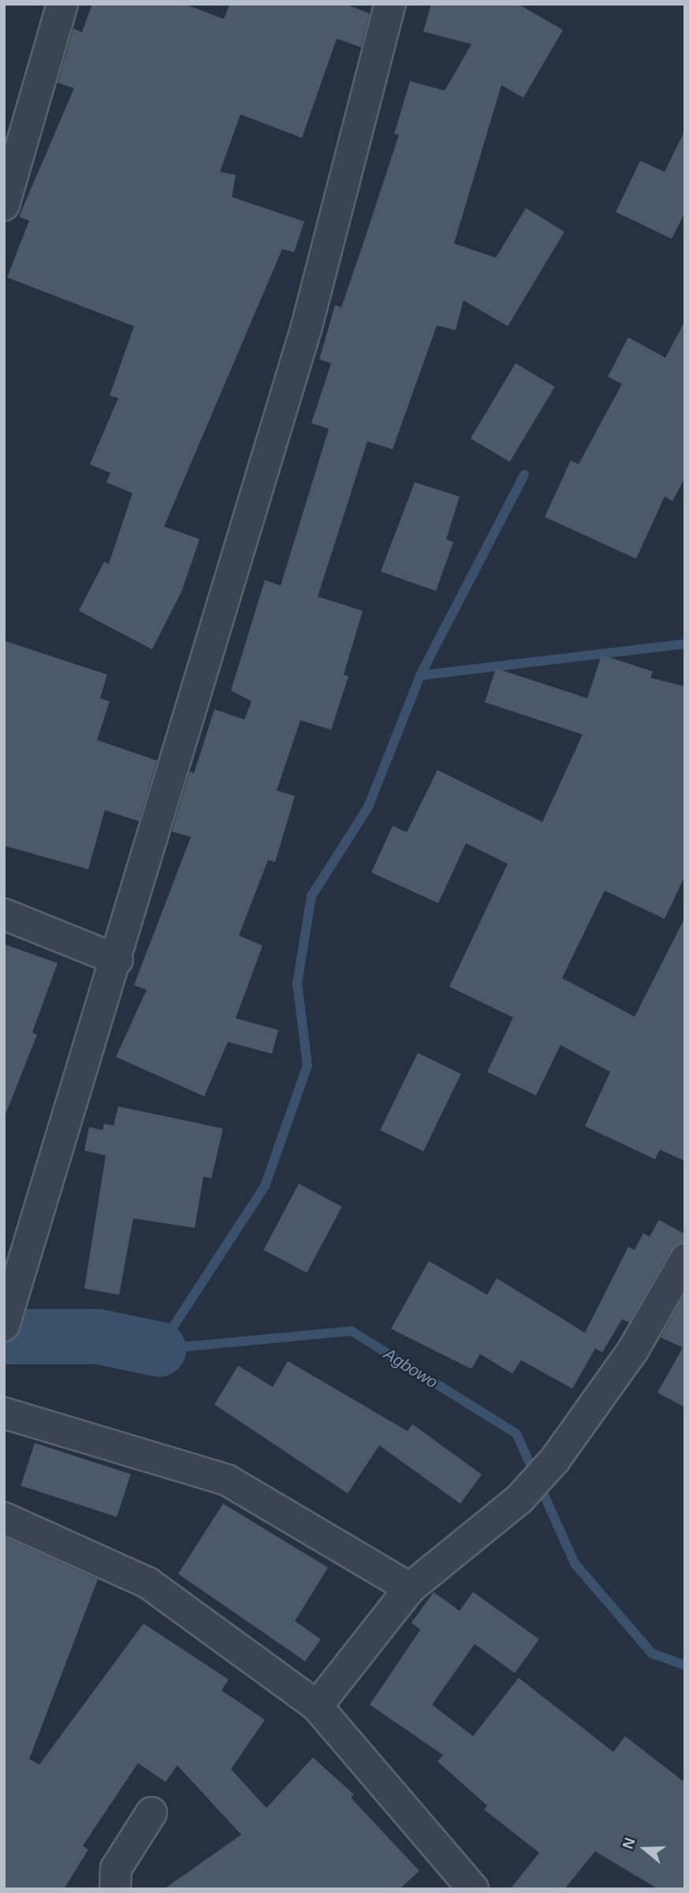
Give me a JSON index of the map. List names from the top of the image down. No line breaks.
{"water":["Agbowo"],"north":"left"}
